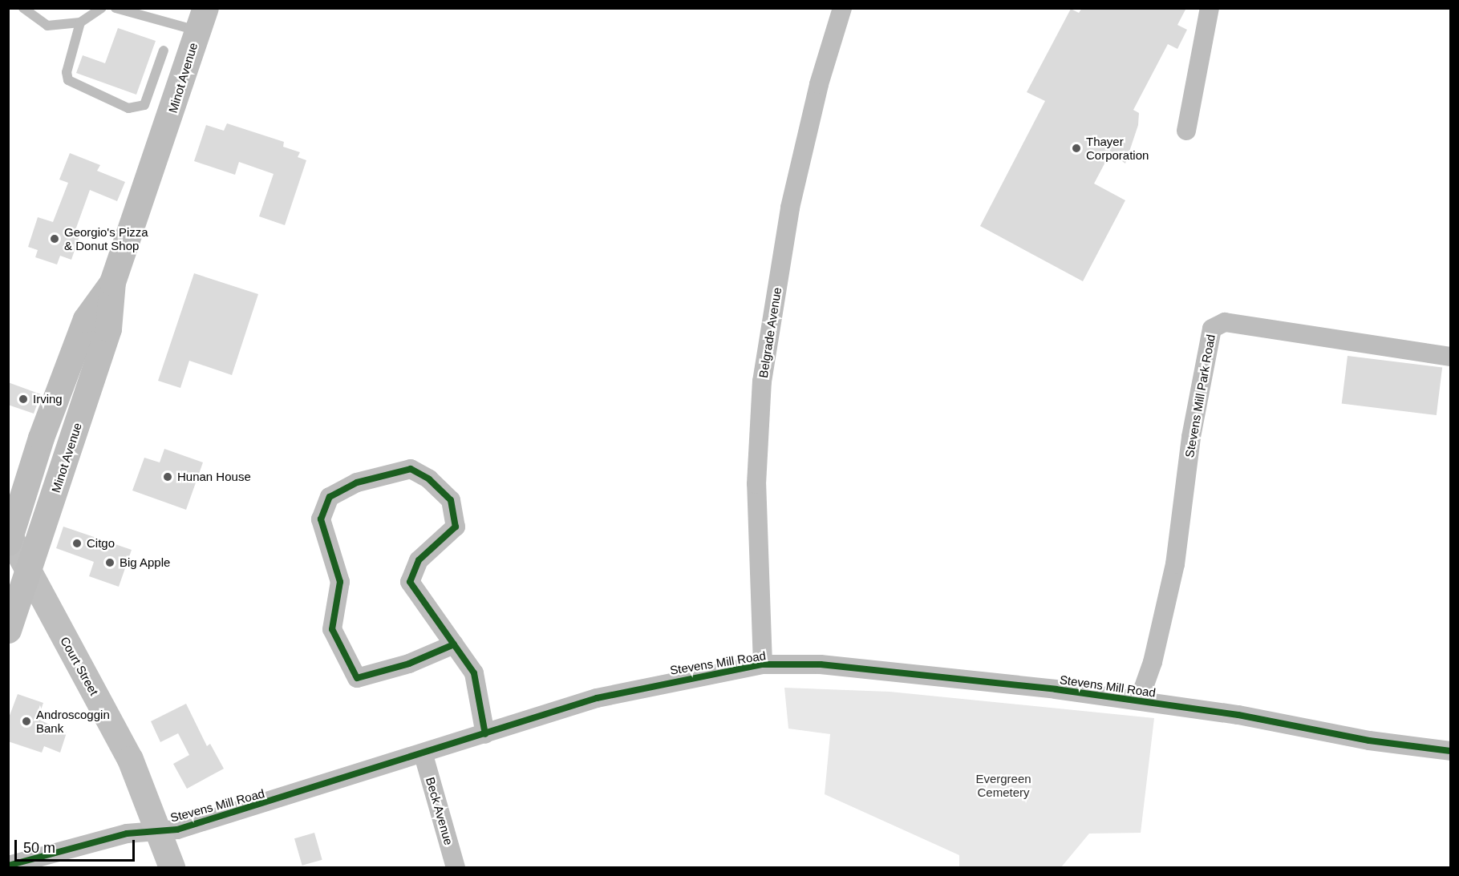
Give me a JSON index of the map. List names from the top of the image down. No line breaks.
{"streets":{"main road":["Minot Avenue","Court Street"],"street":["Belgrade Avenue","Stevens Mill Park Road","Stevens Mill Road","Beck Avenue"]},"crossings":[["Minot Avenue","Court Street"],["Belgrade Avenue","Stevens Mill Road"],["Stevens Mill Park Road","Stevens Mill Road"],["Stevens Mill Road","Court Street"],["Stevens Mill Road","Beck Avenue"]],"parks":["Evergreen Cemetery"],"places":["Thayer Corporation","Georgio's Pizza & Donut Shop","Irving","Hunan House","Citgo","Big Apple","Androscoggin Bank"],"scale_bar":"50 m"}
